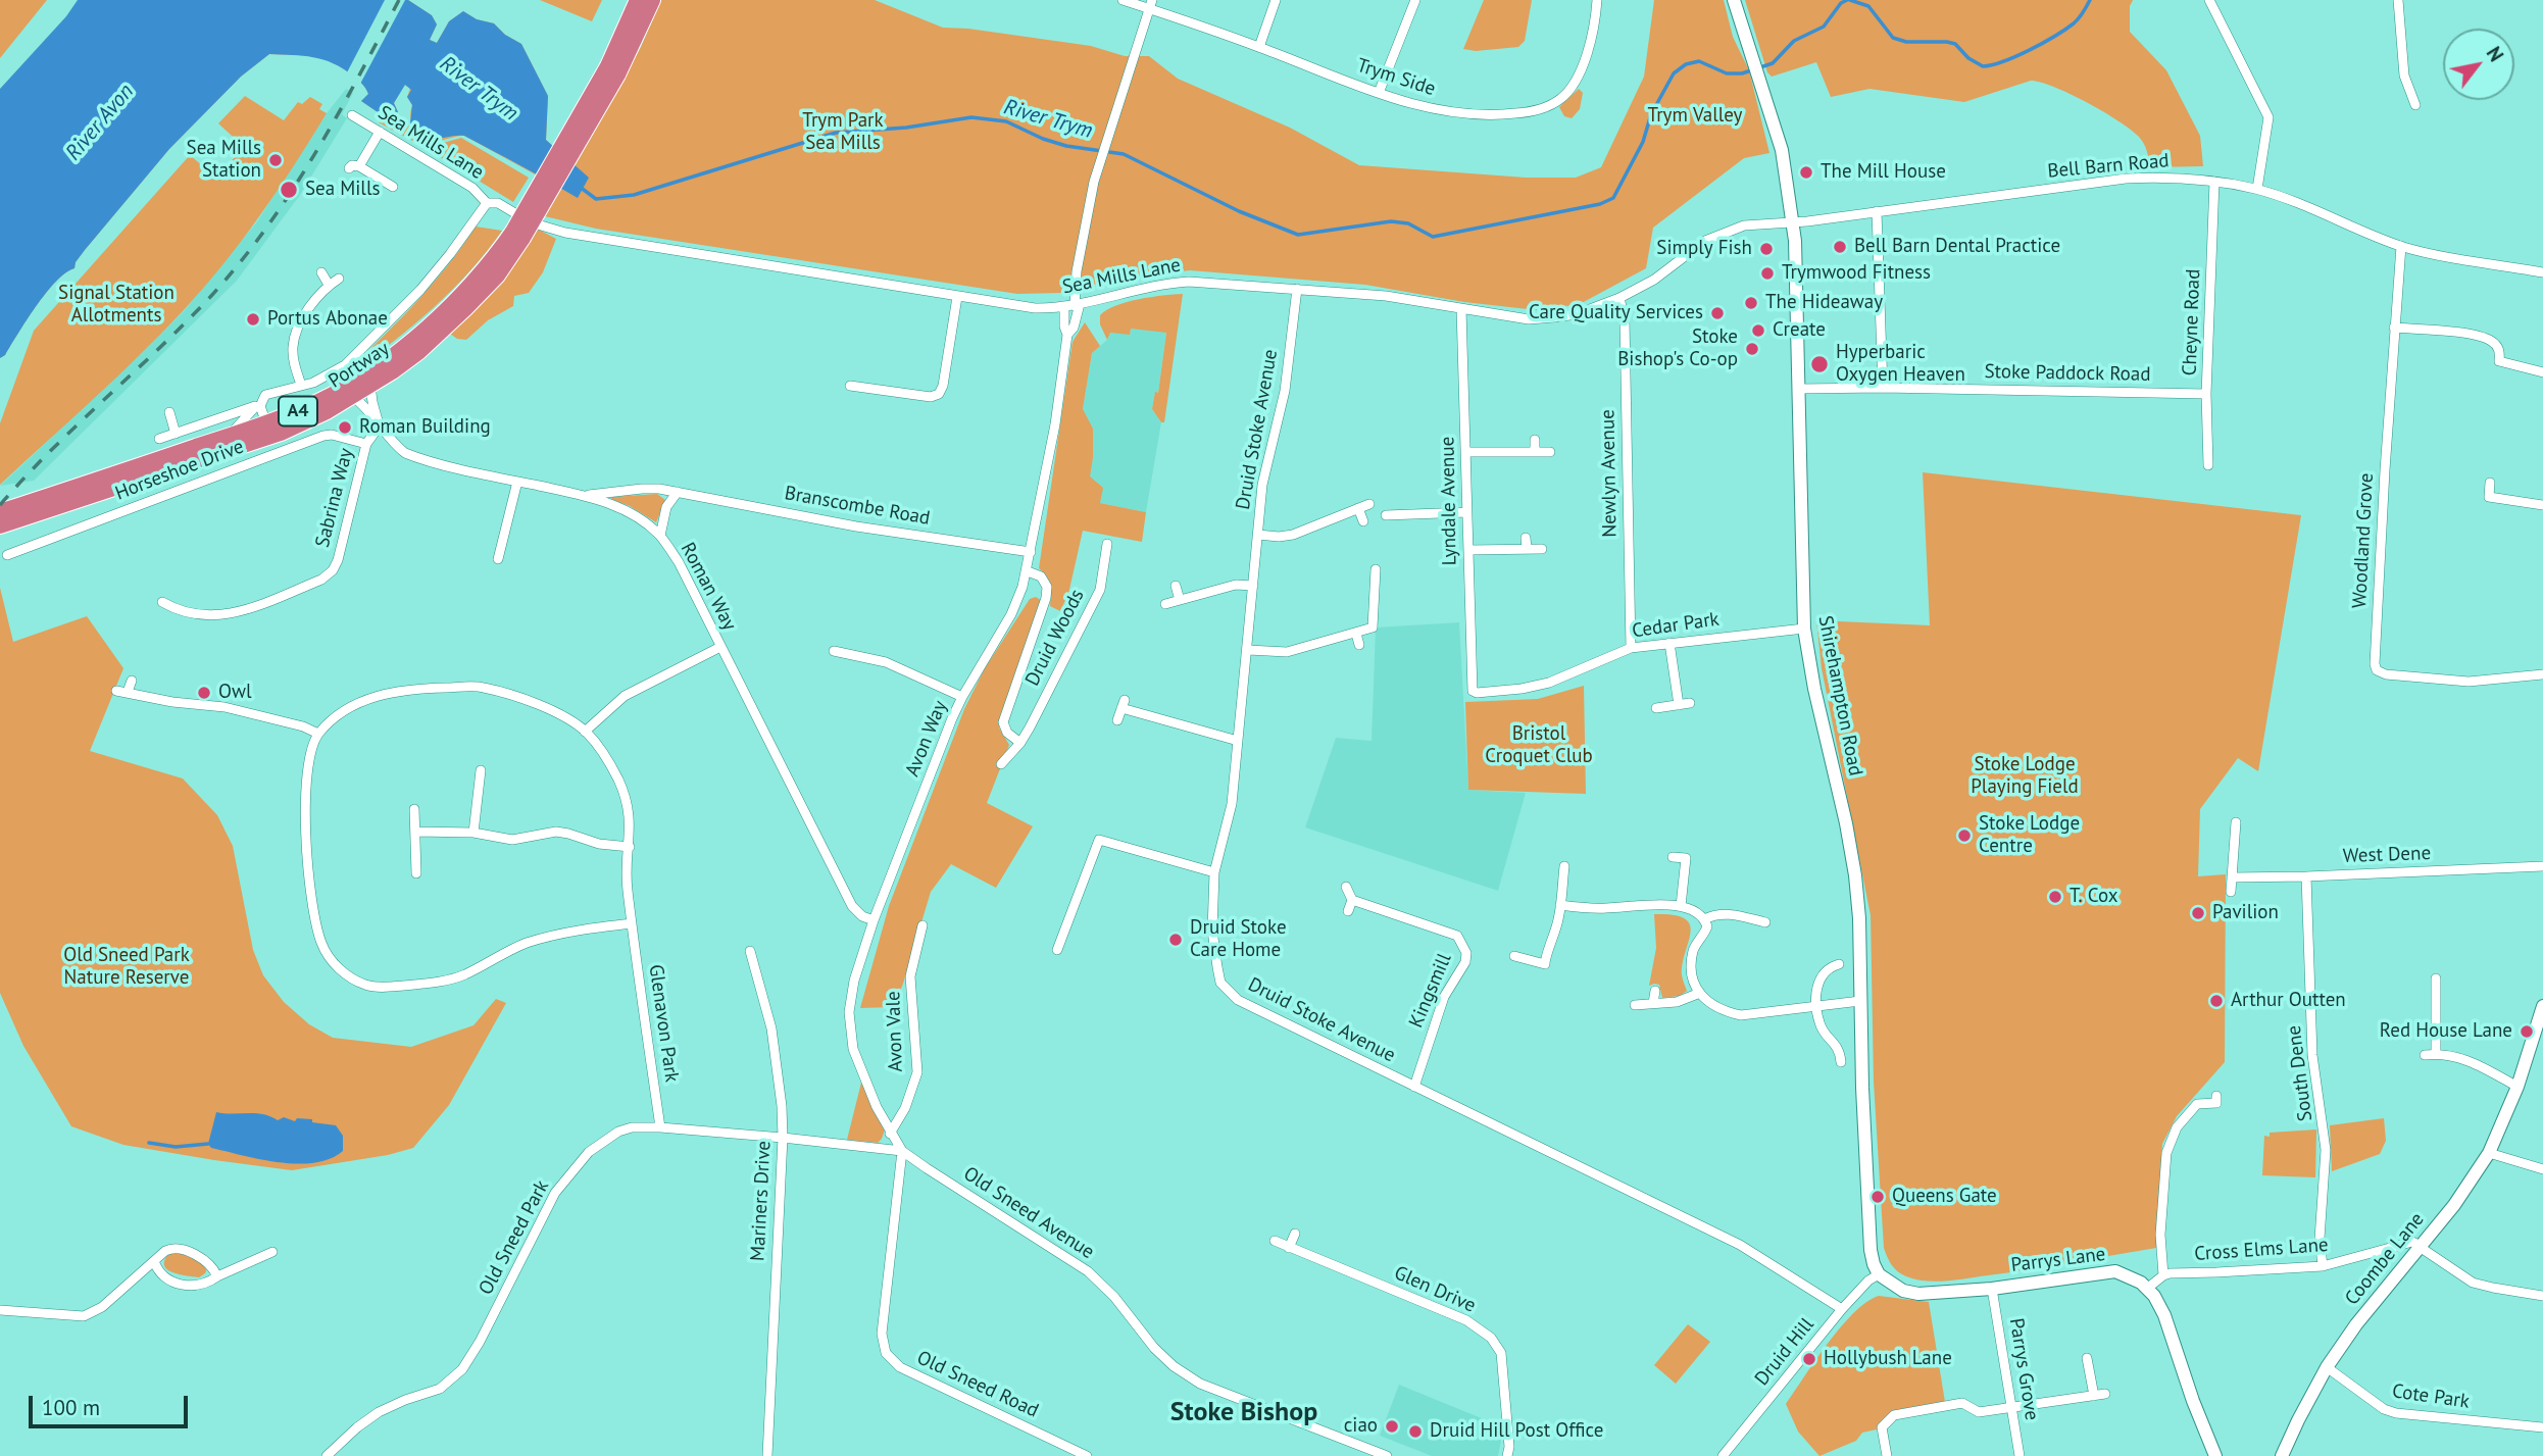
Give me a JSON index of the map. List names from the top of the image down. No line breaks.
{"streets":{"highway":["Portway","A4"],"main road":["Shirehampton Road","Coombe Lane","Parrys Lane"],"street":["Trym Side","Sea Mills Lane","Bell Barn Road","Cheyne Road","Stoke Paddock Road","Druid Stoke Avenue","Horseshoe Drive","Newlyn Avenue","Sabrina Way","Lyndale Avenue","Branscombe Road","Woodland Grove","Roman Way","Cedar Park","Druid Woods","Avon Way","West Dene","Kingsmill","Glenavon Park","Avon Vale","South Dene","Mariners Drive","Old Sneed Avenue","Old Sneed Park","Cross Elms Lane","Glen Drive","Druid Hill","Parrys Grove","Old Sneed Road","Cote Park"]},"crossings":[["Sea Mills Lane","Bell Barn Road"],["Sea Mills Lane","Druid Stoke Avenue"],["Sea Mills Lane","Newlyn Avenue"],["Sea Mills Lane","Lyndale Avenue"],["Sea Mills Lane","Shirehampton Road"],["Sea Mills Lane","Avon Way"],["Bell Barn Road","Cheyne Road"],["Bell Barn Road","Woodland Grove"],["Bell Barn Road","Shirehampton Road"],["Cheyne Road","Stoke Paddock Road"],["Portway","Roman Way"],["Stoke Paddock Road","Shirehampton Road"],["Druid Stoke Avenue","Kingsmill"],["Druid Stoke Avenue","Druid Hill"],["Horseshoe Drive","Sabrina Way"],["Newlyn Avenue","Cedar Park"],["Sabrina Way","Roman Way"],["Lyndale Avenue","Cedar Park"],["Branscombe Road","Roman Way"],["Branscombe Road","Avon Way"],["Roman Way","Avon Way"],["Cedar Park","Shirehampton Road"],["Druid Woods","Avon Way"],["Shirehampton Road","Parrys Lane"],["Shirehampton Road","Druid Hill"],["Avon Way","Avon Vale"],["Avon Way","Old Sneed Avenue"],["Avon Way","Old Sneed Park"],["Avon Way","Old Sneed Road"],["West Dene","South Dene"],["Glenavon Park","Old Sneed Park"],["South Dene","Cross Elms Lane"],["Mariners Drive","Old Sneed Park"],["Old Sneed Avenue","Old Sneed Park"],["Old Sneed Avenue","Old Sneed Road"],["Old Sneed Park","Old Sneed Road"],["Cross Elms Lane","Coombe Lane"],["Coombe Lane","Cote Park"],["Parrys Lane","Druid Hill"],["Parrys Lane","Parrys Grove"]],"districts":["Stoke Bishop"],"water":["River Trym","River Avon"],"parks":["Trym Valley","Trym Park Sea Mills","Signal Station Allotments","Bristol Croquet Club","Stoke Lodge Playing Field","Old Sneed Park Nature Reserve"],"places":["Sea Mills Station","The Mill House","Sea Mills","Bell Barn Dental Practice","Simply Fish","Trymwood Fitness","The Hideaway","Care Quality Services","Portus Abonae","Create","Stoke Bishop's Co-op","Hyperbaric Oxygen Heaven","Roman Building","Owl","Stoke Lodge Centre","T. Cox","Pavilion","Druid Stoke Care Home","Arthur Outten","Red House Lane","Queens Gate","Hollybush Lane","ciao","Druid Hill Post Office"],"scale_bar":"100 m","north":"top right"}
